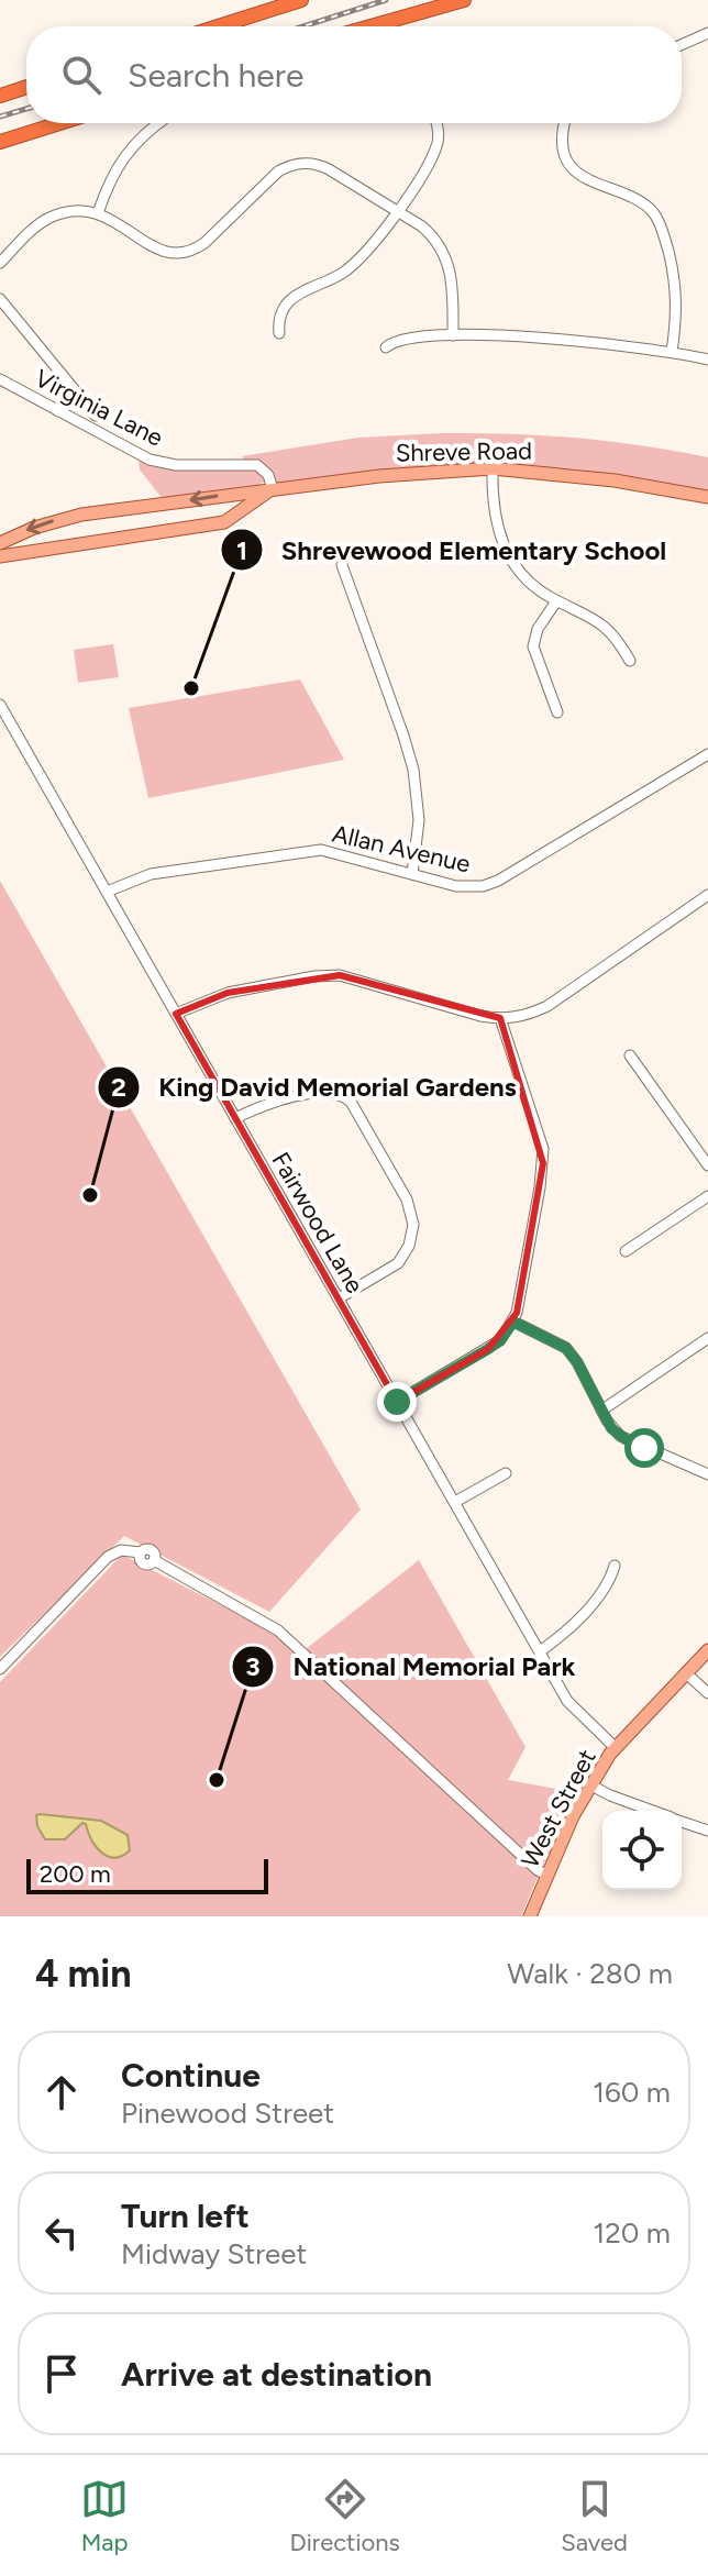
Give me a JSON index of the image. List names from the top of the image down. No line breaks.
{"streets":{"main road":["Shreve Road","West Street"],"street":["Virginia Lane","Allan Avenue","Fairwood Lane"]},"crossings":[["Virginia Lane","Shreve Road"],["Allan Avenue","Fairwood Lane"],["Fairwood Lane","West Street"]],"places":["Shrevewood Elementary School","King David Memorial Gardens","National Memorial Park"],"scale_bar":"200 m","page":{"search":"Search here","scale":"200 m","heading":["4 min","Walk · 280 m"],"list":[["Continue","Pinewood Street","160 m"],["Turn left","Midway Street","120 m"],"Arrive at destination"],"nav":["Map","Directions","Saved"]}}
